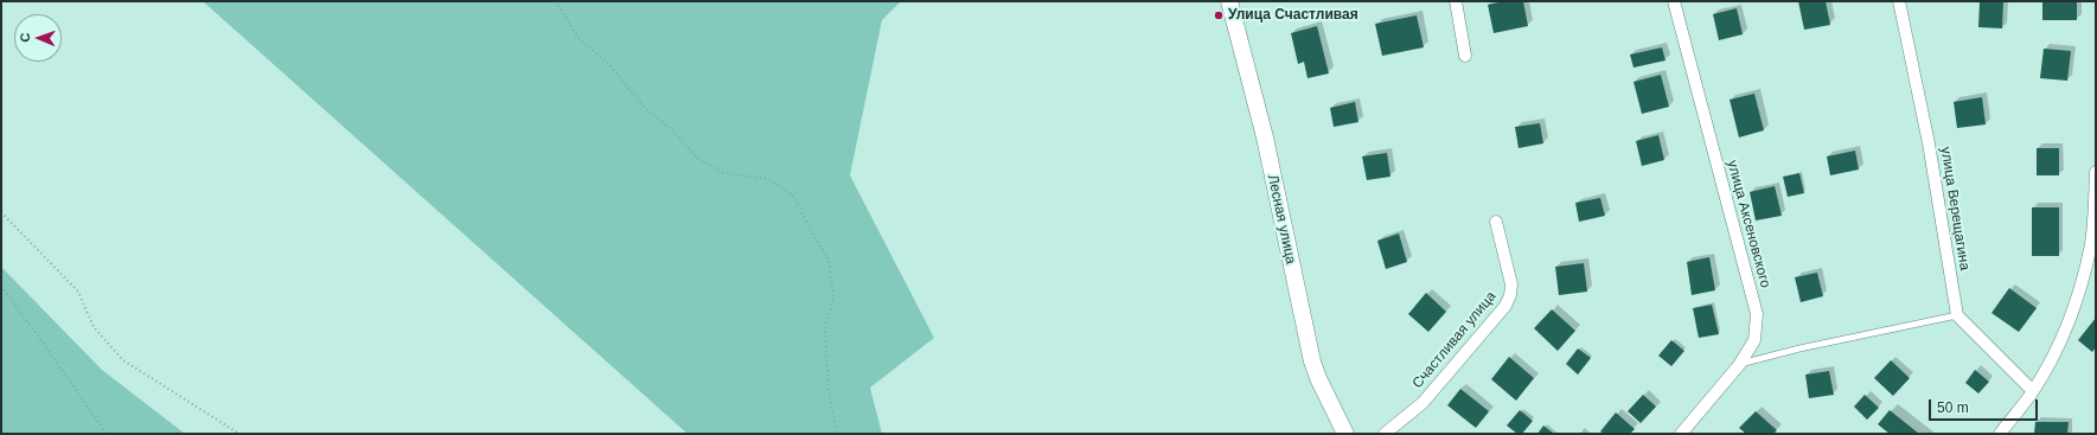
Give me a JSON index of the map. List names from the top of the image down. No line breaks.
{"streets":{"main road":["Лесная улица"],"street":["улица Верещагина","улица Аксеновского","Счастливая улица"]},"places":["Улица Счастливая"],"scale_bar":"50 m","north":"left"}
